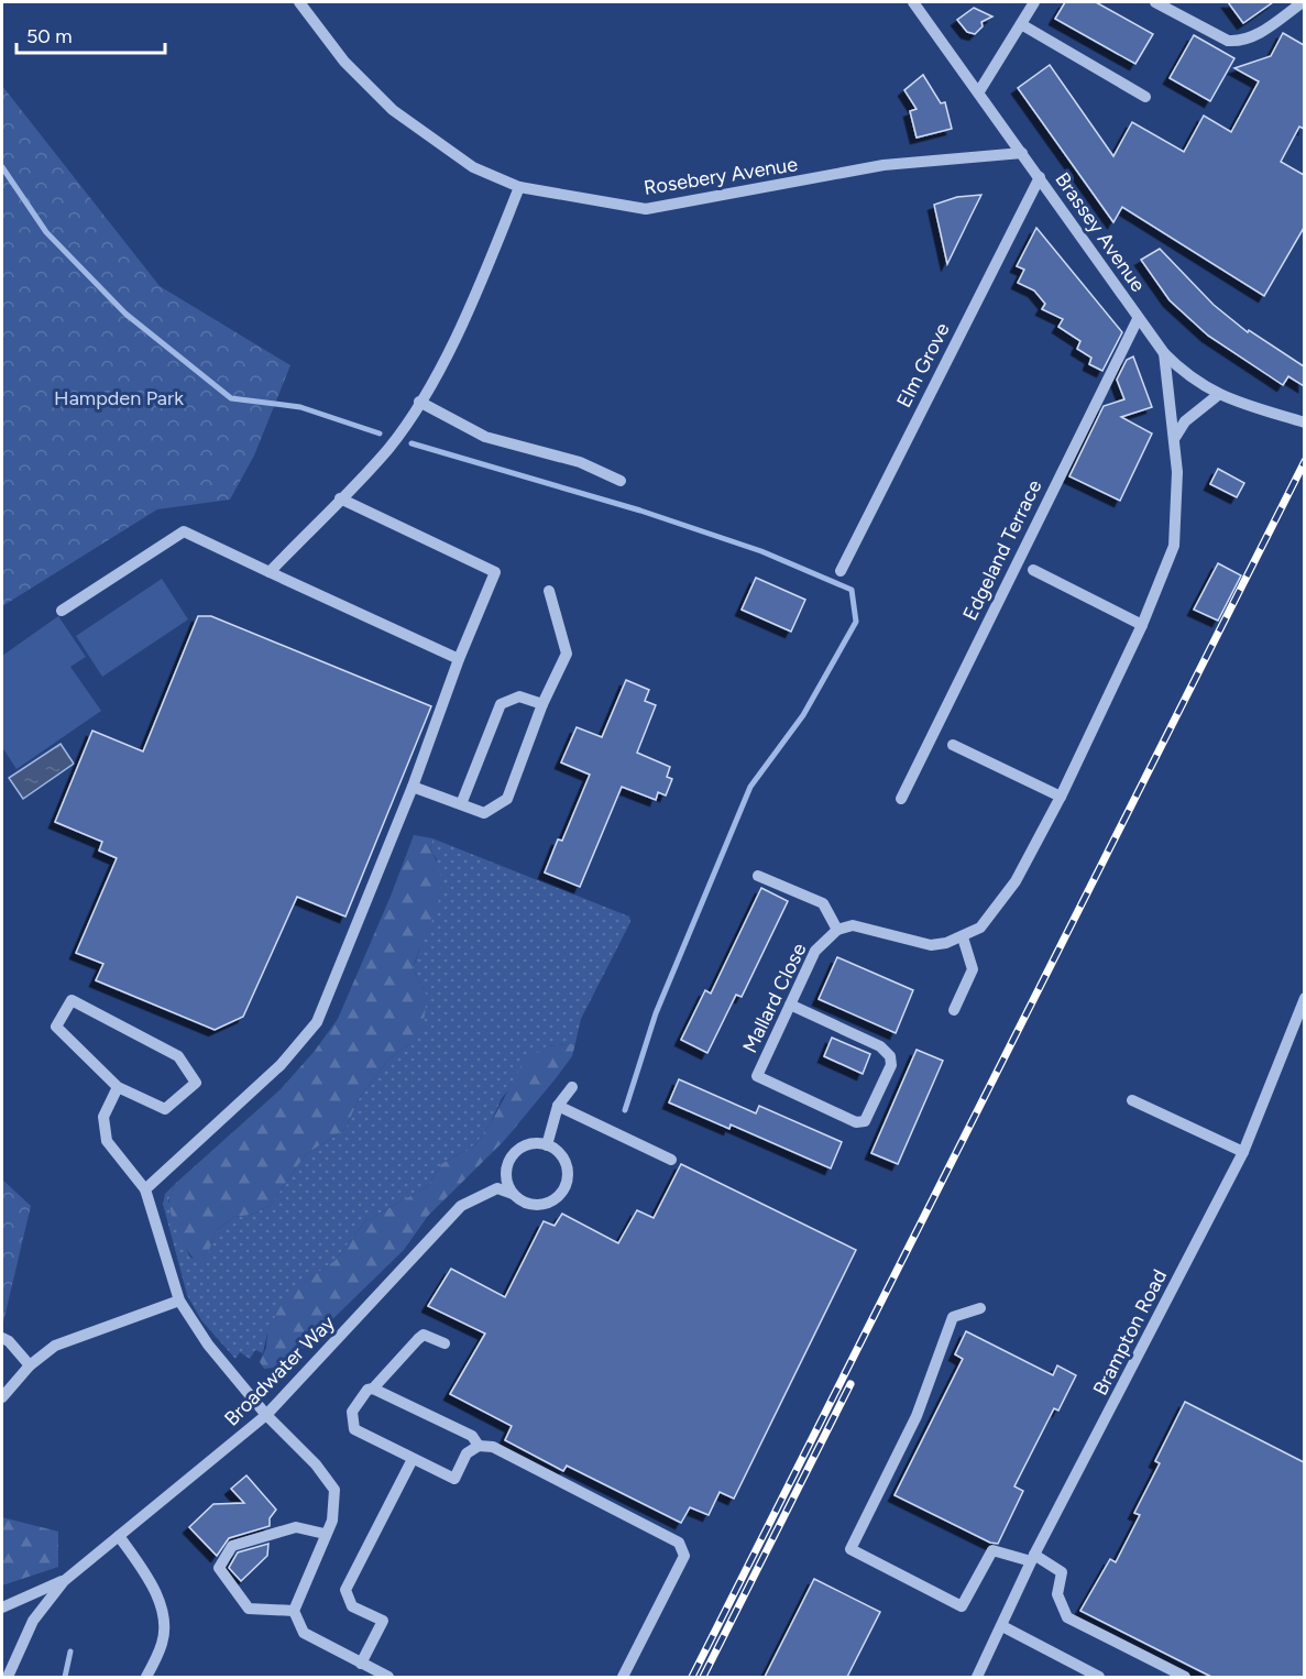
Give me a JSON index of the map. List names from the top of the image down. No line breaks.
{"streets":{"street":["Rosebery Avenue","Brassey Avenue","Elm Grove","Edgeland Terrace","Mallard Close","Brampton Road","Broadwater Way"]},"crossings":[["Rosebery Avenue","Brassey Avenue"],["Brassey Avenue","Elm Grove"],["Brassey Avenue","Edgeland Terrace"]],"parks":["Hampden Park"],"scale_bar":"50 m"}
